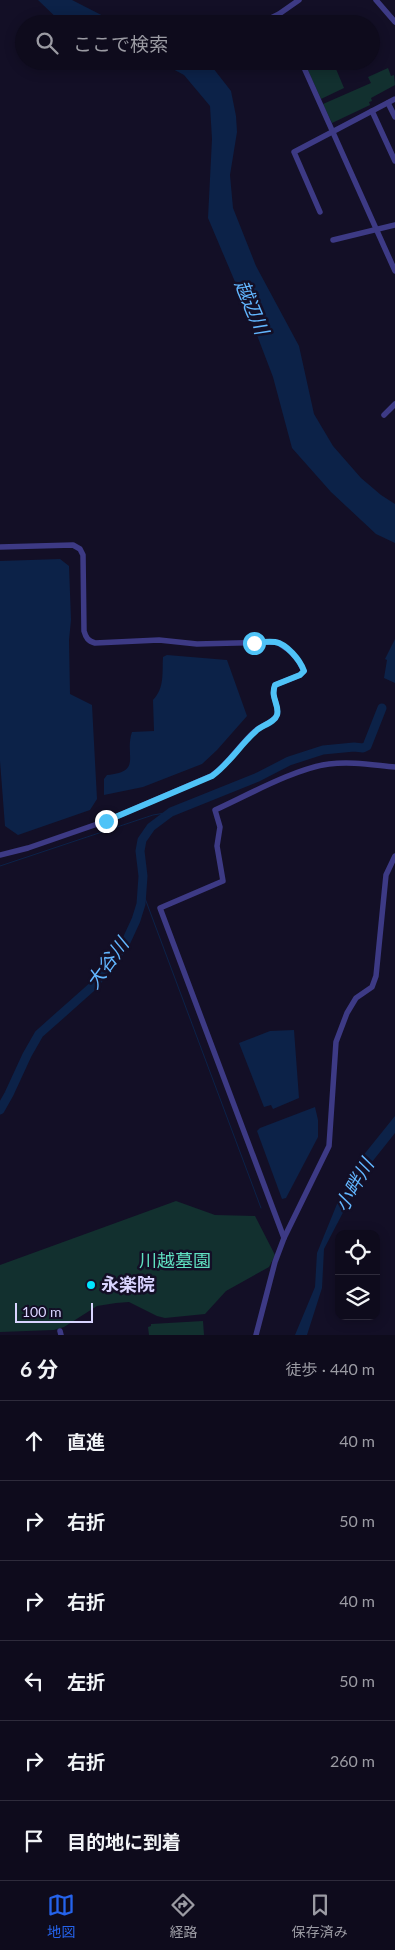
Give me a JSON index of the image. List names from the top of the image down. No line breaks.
{"water":["越辺川","大谷川","小畔川"],"parks":["川越墓園"],"places":["永楽院"],"scale_bar":"100 m","page":{"search":"ここで検索","scale":"100 m","heading":["6 分","徒歩 · 440 m"],"list":[["直進","40 m"],["右折","50 m"],["右折","40 m"],["左折","50 m"],["右折","260 m"],"目的地に到着"],"nav":["地図","経路","保存済み"]}}
